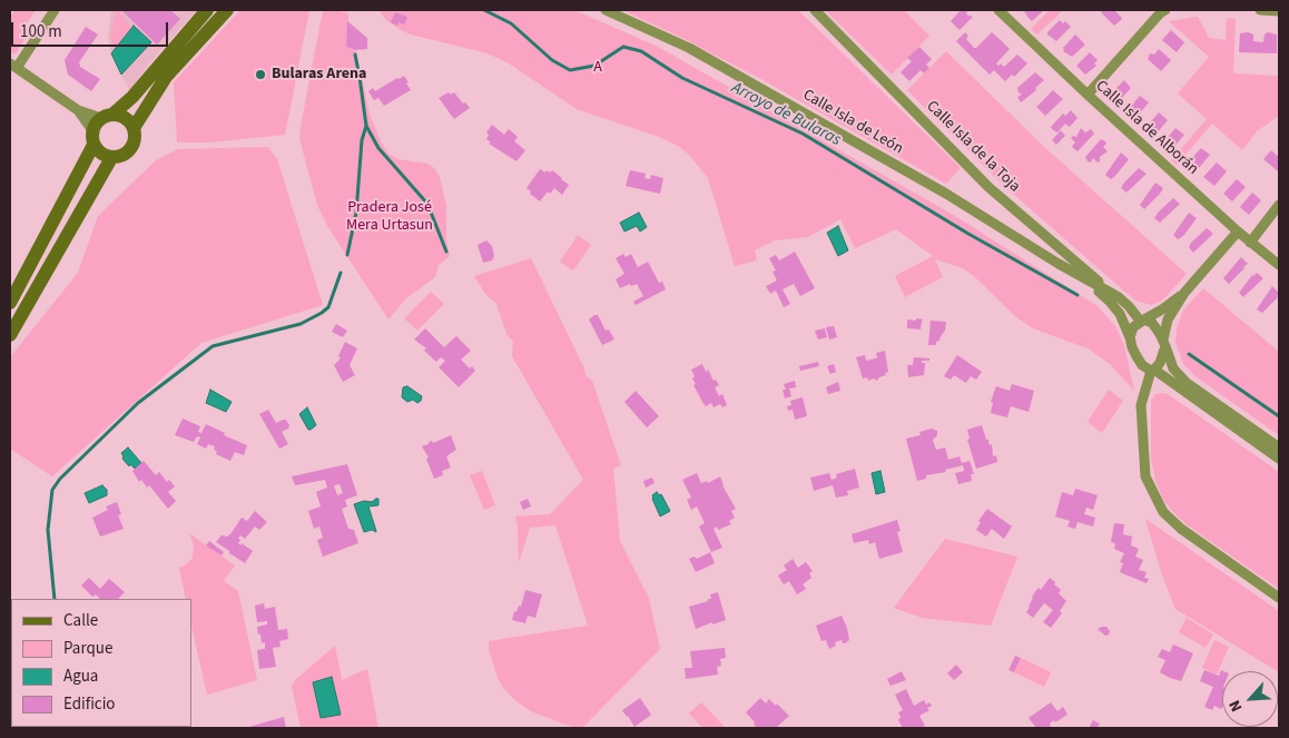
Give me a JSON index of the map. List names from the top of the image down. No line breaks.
{"streets":{"street":["Calle Isla de León","Calle Isla de Alborán","Calle Isla de la Toja"]},"crossings":[["Calle Isla de León","Calle Isla de la Toja"]],"water":["Arroyo de Bularas"],"parks":["A","Pradera José Mera Urtasun"],"places":["Bularas Arena"],"legend":["Calle","Parque","Agua","Edificio"],"scale_bar":"100 m","north":"bottom left"}
